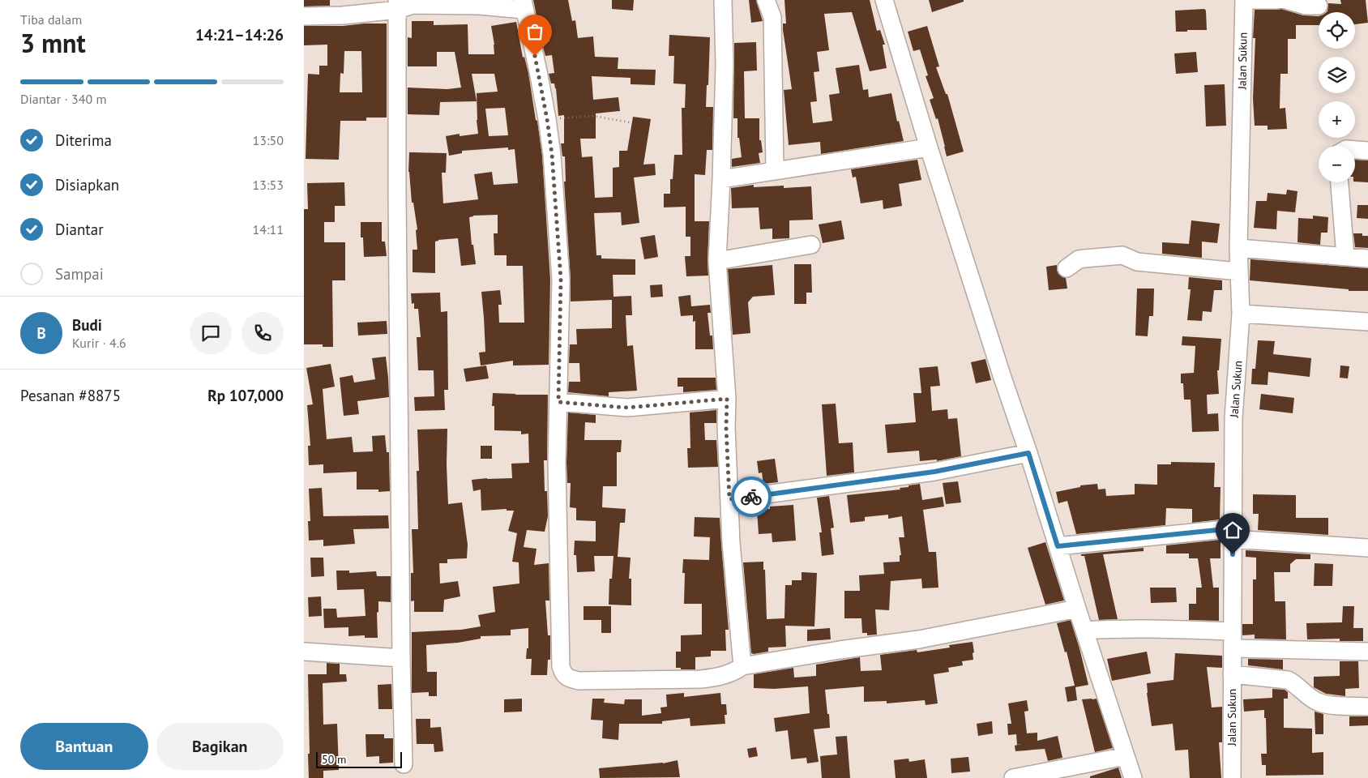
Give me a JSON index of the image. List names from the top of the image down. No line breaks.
{"streets":{"street":["Jalan Sukun"]},"scale_bar":"50 m","page":{"heading":["3 mnt","Tiba dalam","14:21–14:26"],"panel":["Budi","Kurir · 4.6","Pesanan #8875","Rp 107,000"],"map_buttons":["+","−"],"bar":"Diantar · 340 m","list":[["Diterima","13:50"],["Disiapkan","13:53"],["Diantar","14:11"],"Sampai"],"round":"B","buttons":["Bantuan","Bagikan"],"scale":"50 m"}}
